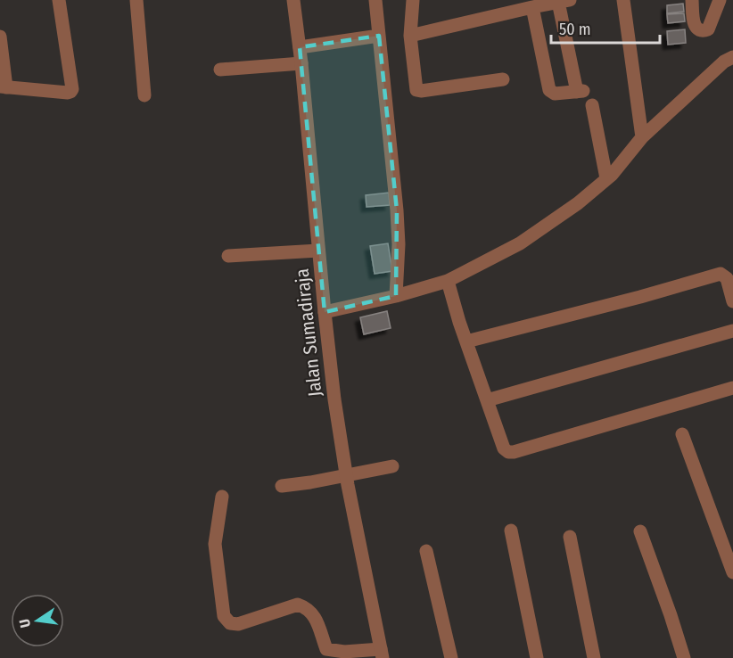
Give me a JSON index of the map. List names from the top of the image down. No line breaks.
{"streets":{"street":["Jalan Sumadiraja"]},"scale_bar":"50 m","north":"left"}
